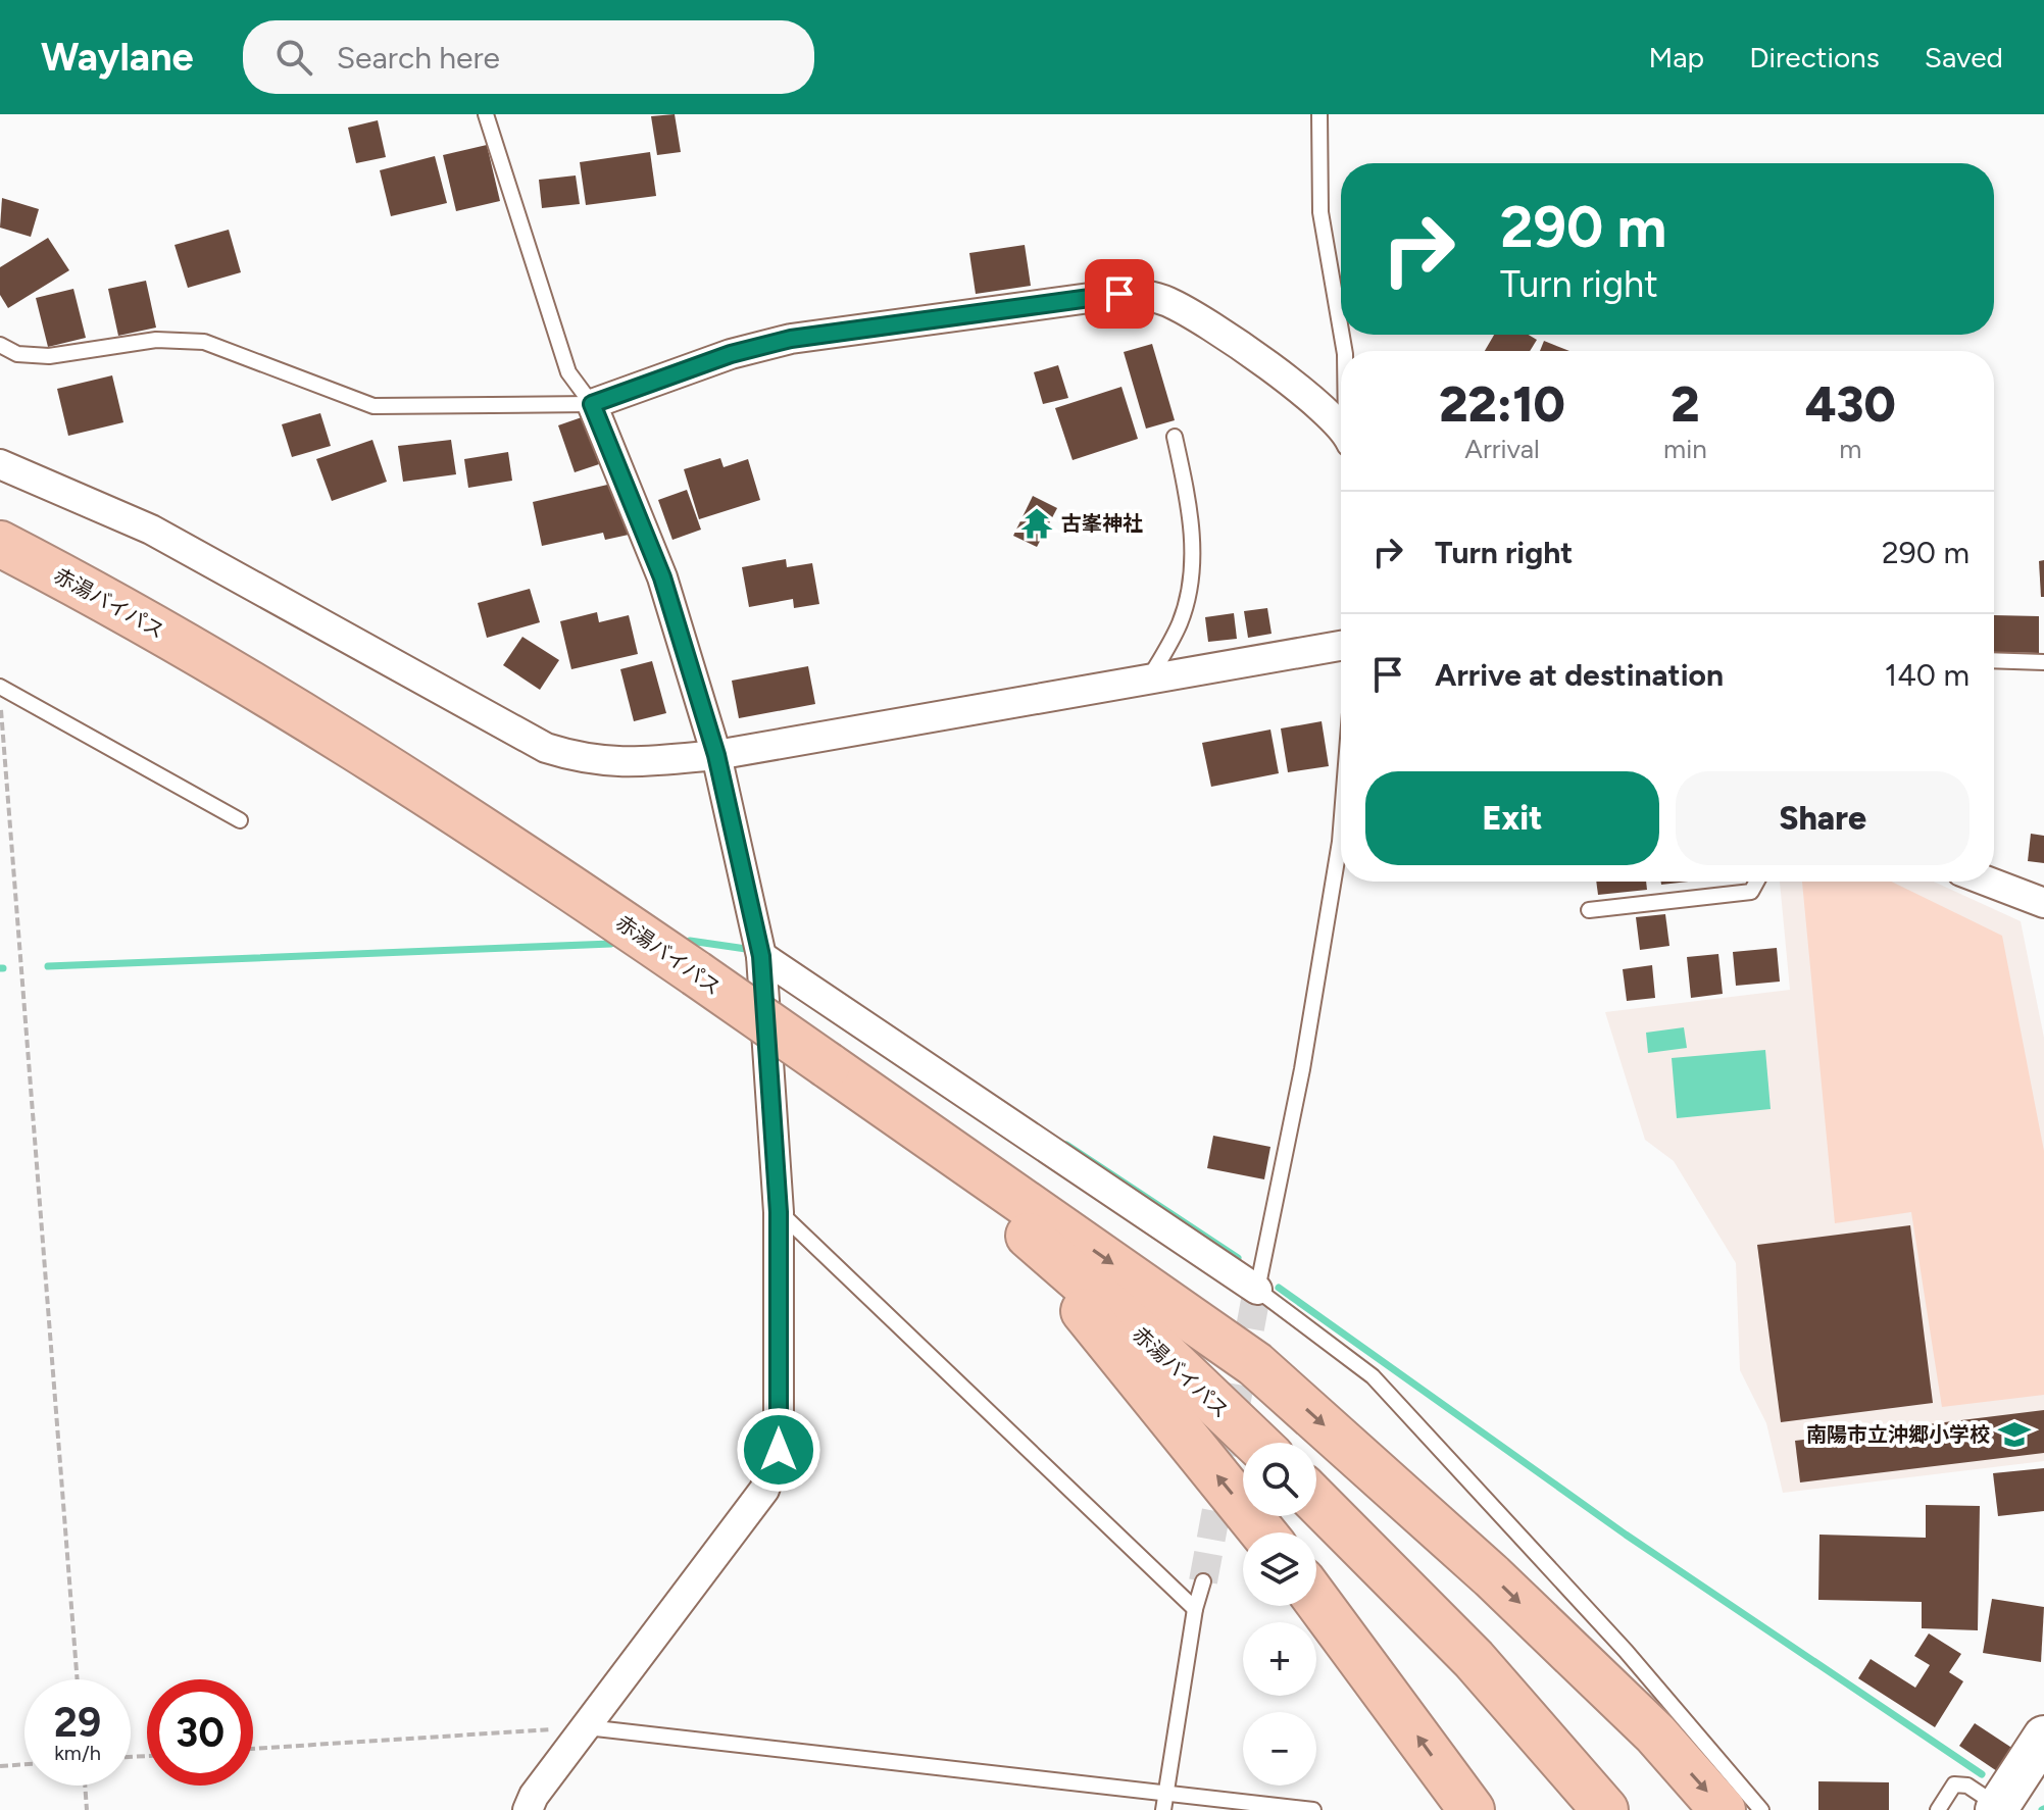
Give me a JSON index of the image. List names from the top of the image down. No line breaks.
{"streets":{"highway":["赤湯バイパス"]},"places":{"temple":["古峯神社"],"school or university":["南陽市立沖郷小学校"]},"page":{"header":"Waylane","search":"Search here","nav":["Map","Directions","Saved"],"turn":["290 m","Turn right"],"eta":["22:10","Arrival","2","min","430","m"],"list":[{"name":"Turn right","value":"290 m"},{"name":"Arrive at destination","value":"140 m"}],"buttons":["Exit","Share"],"map_buttons":["+","−"],"speed":"29 km/h","limit":"30"}}
